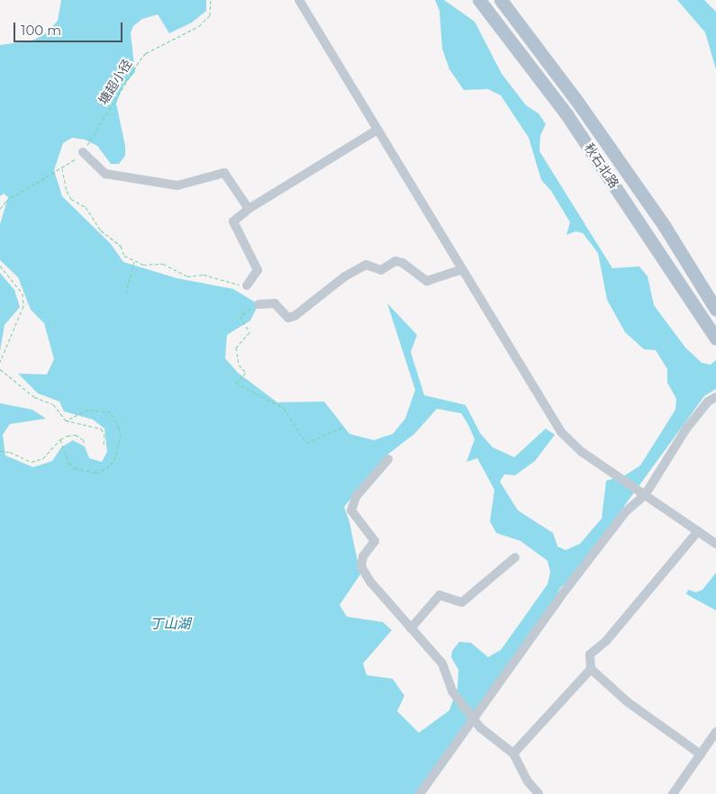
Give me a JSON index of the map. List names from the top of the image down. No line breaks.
{"streets":{"main road":["秋石北路"],"path":["塘超小径"]},"water":["丁山湖"],"scale_bar":"100 m"}
